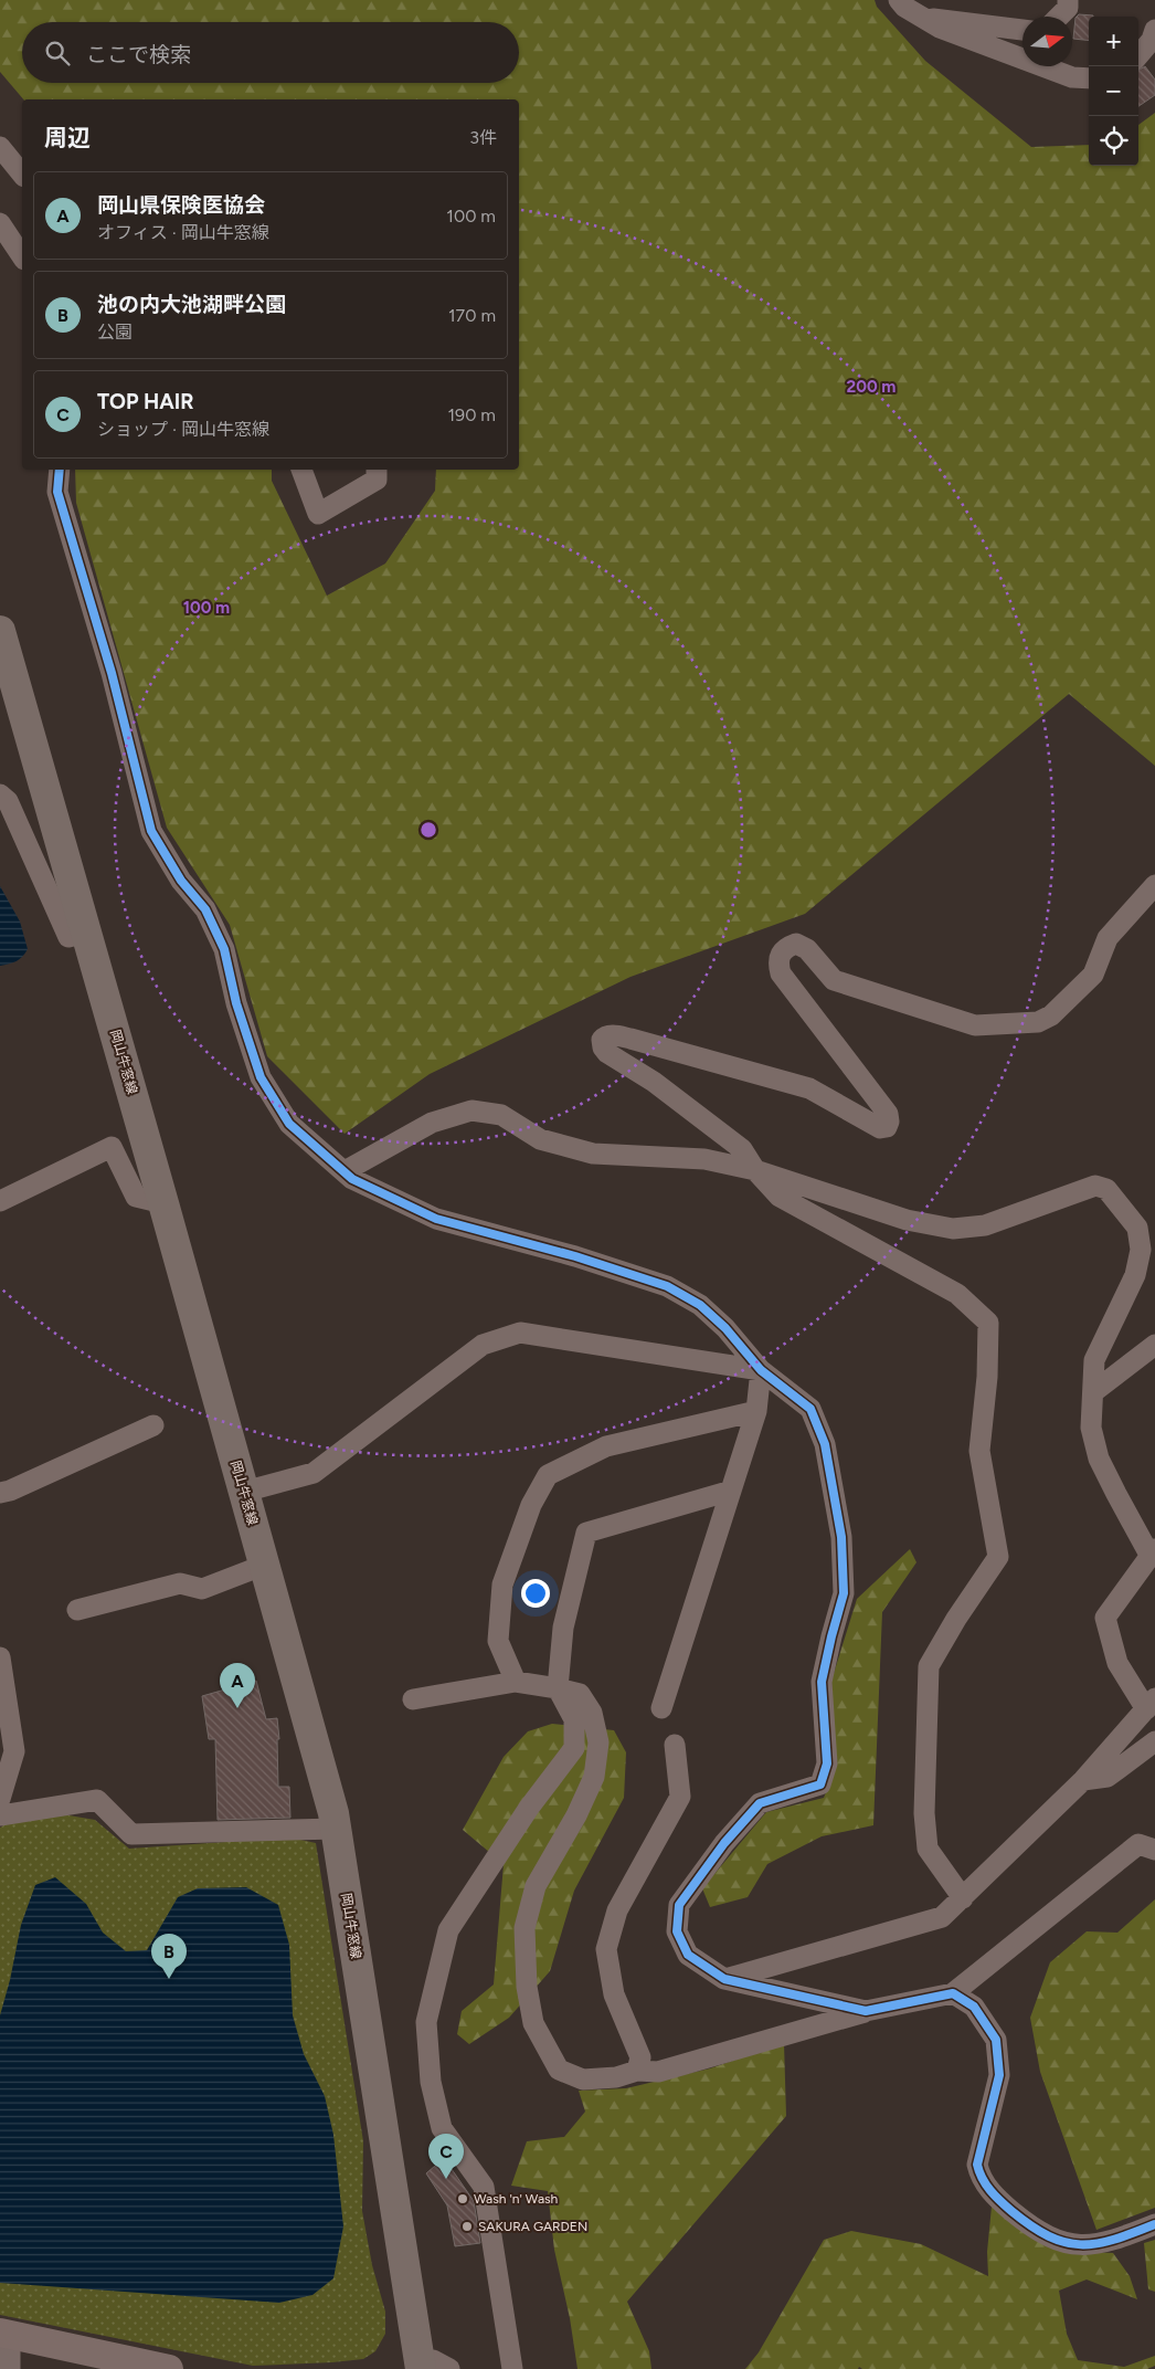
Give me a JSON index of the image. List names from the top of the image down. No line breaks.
{"streets":{"main road":["岡山牛窓線"]},"places":["Wash 'n' Wash","SAKURA GARDEN"],"north":"right","page":{"map_buttons":["+","−"],"search":"ここで検索","heading":["周辺","3件"],"list":[{"mark":"A","name":"岡山県保険医協会","note":"オフィス · 岡山牛窓線","value":"100 m"},{"mark":"B","name":"池の内大池湖畔公園","note":"公園","value":"170 m"},{"mark":"C","name":"TOP HAIR","note":"ショップ · 岡山牛窓線","value":"190 m"}],"pins":["A","B","C"]},"rings":["200 m","100 m"]}
